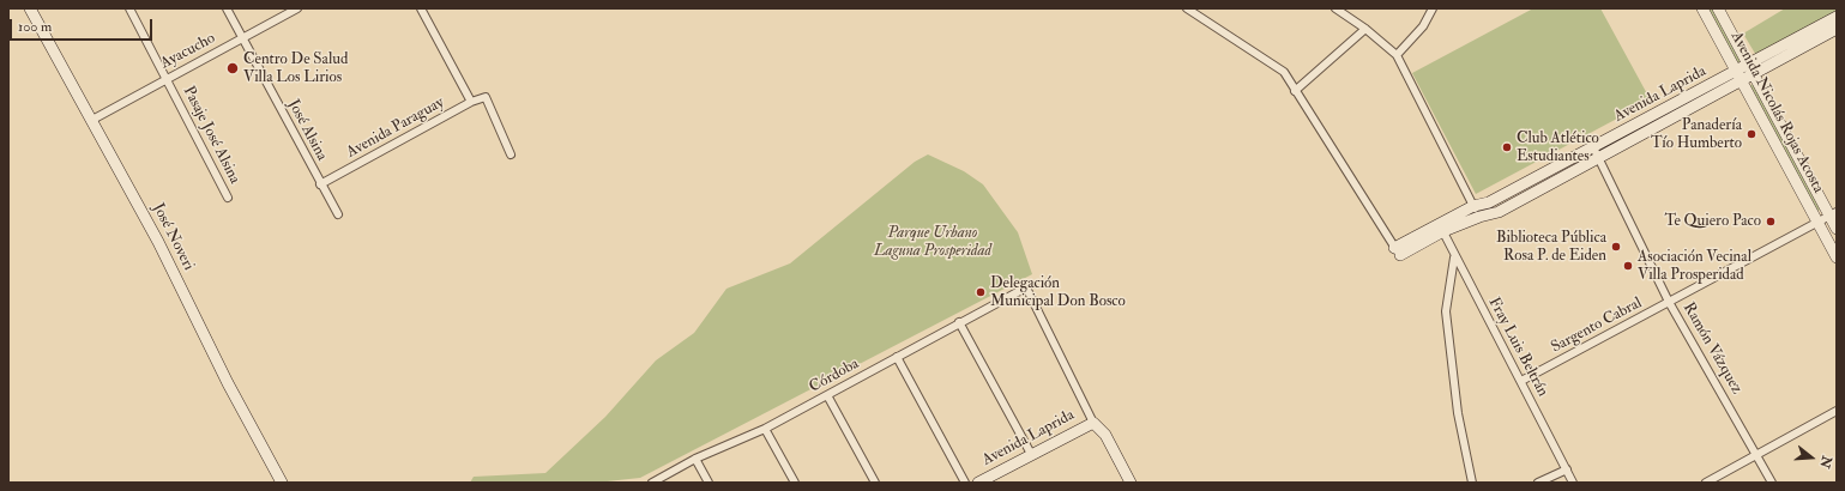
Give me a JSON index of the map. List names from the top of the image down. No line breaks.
{"streets":{"street":["Ayacucho","Avenida Laprida","Avenida Nicolás Rojas Acosta","Avenida Paraguay","José Alsina","Pasaje José Alsina","José Noveri","Sargento Cabral","Fray Luis Beltrán","Ramón Vázquez","Córdoba"]},"crossings":[["Ayacucho","José Alsina"],["Ayacucho","Pasaje José Alsina"],["Ayacucho","José Noveri"],["Avenida Laprida","Avenida Nicolás Rojas Acosta"],["Avenida Laprida","Fray Luis Beltrán"],["Avenida Laprida","Ramón Vázquez"],["Avenida Laprida","Córdoba"],["Avenida Nicolás Rojas Acosta","Sargento Cabral"],["Avenida Paraguay","José Alsina"],["Sargento Cabral","Fray Luis Beltrán"],["Sargento Cabral","Ramón Vázquez"]],"parks":["Parque Urbano Laguna Prosperidad"],"places":["Centro De Salud Villa Los Lirios","Panadería Tío Humberto","Club Atlético Estudiantes","Te Quiero Paco","Biblioteca Pública Rosa P. de Eiden","Asociación Vecinal Villa Prosperidad","Delegación Municipal Don Bosco"],"scale_bar":"100 m","north":"right"}
